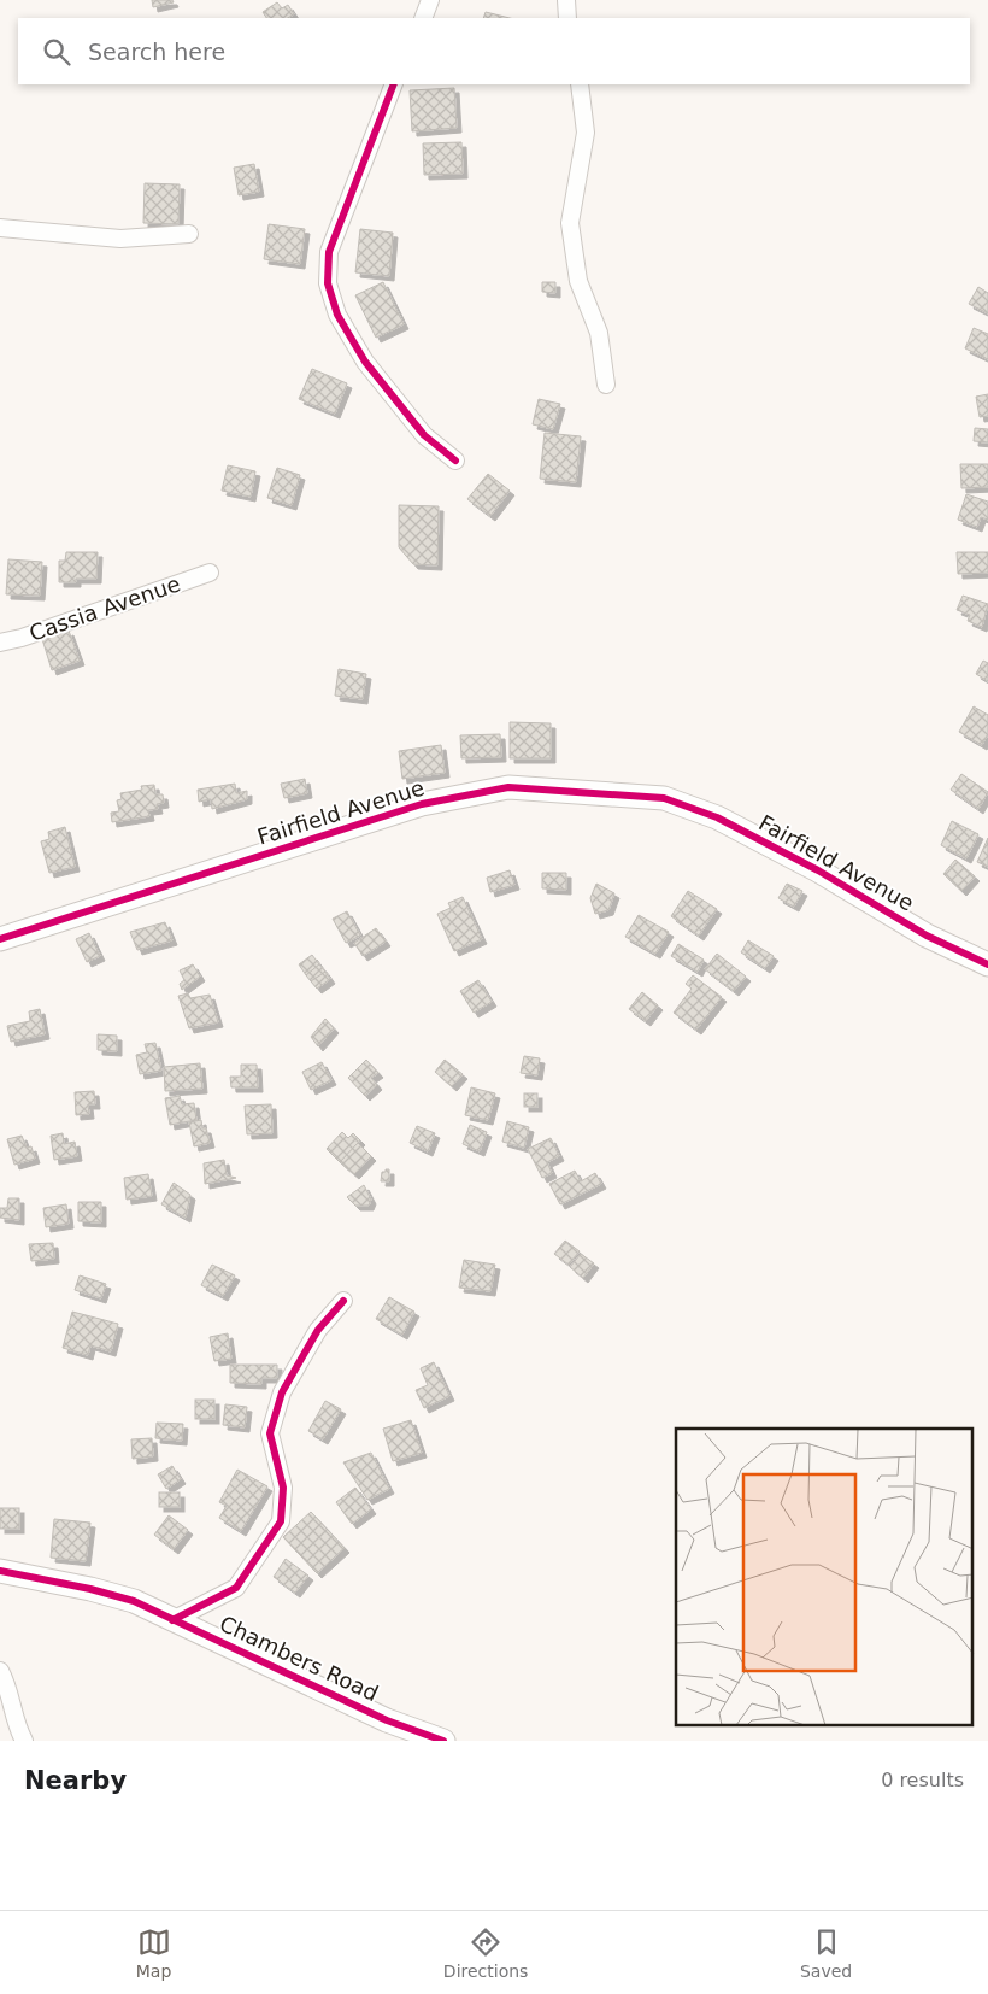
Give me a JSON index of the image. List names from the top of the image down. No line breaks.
{"streets":{"street":["Cassia Avenue","Fairfield Avenue","Chambers Road"]},"page":{"search":"Search here","heading":["Nearby","0 results"],"nav":["Map","Directions","Saved"]}}
